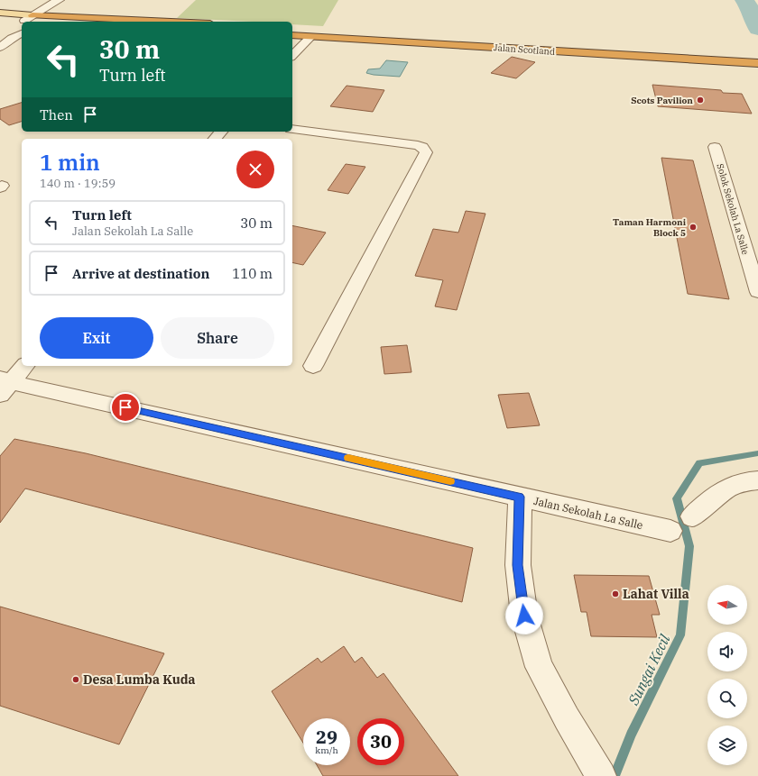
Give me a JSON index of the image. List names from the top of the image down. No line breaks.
{"streets":{"highway":["Jalan Scotland"],"street":["Solok Sekolah La Salle","Jalan Sekolah La Salle"]},"water":["Sungai Kecil"],"places":["Scots Pavilion","Taman Harmoni Block 5","Lahat Villa","Desa Lumba Kuda"],"north":"left","page":{"turn":["30 m","Turn left"],"then":"Then","heading":["1 min","140 m · 19:59"],"list":[{"name":"Turn left","note":"Jalan Sekolah La Salle","value":"30 m"},{"name":"Arrive at destination","value":"110 m"}],"buttons":["Exit","Share"],"speed":"29 km/h","limit":"30"}}
